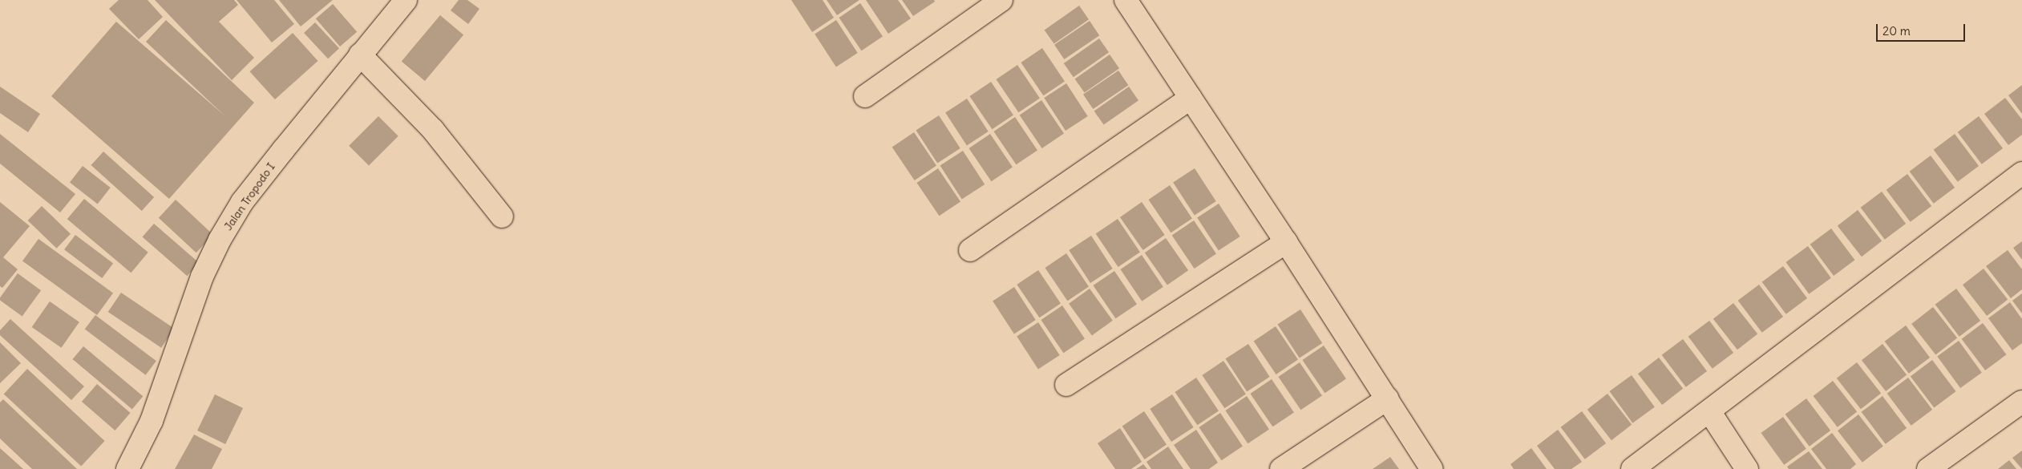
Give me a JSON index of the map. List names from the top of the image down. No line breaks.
{"streets":{"street":["Jalan Tropodo I"]},"scale_bar":"20 m"}
